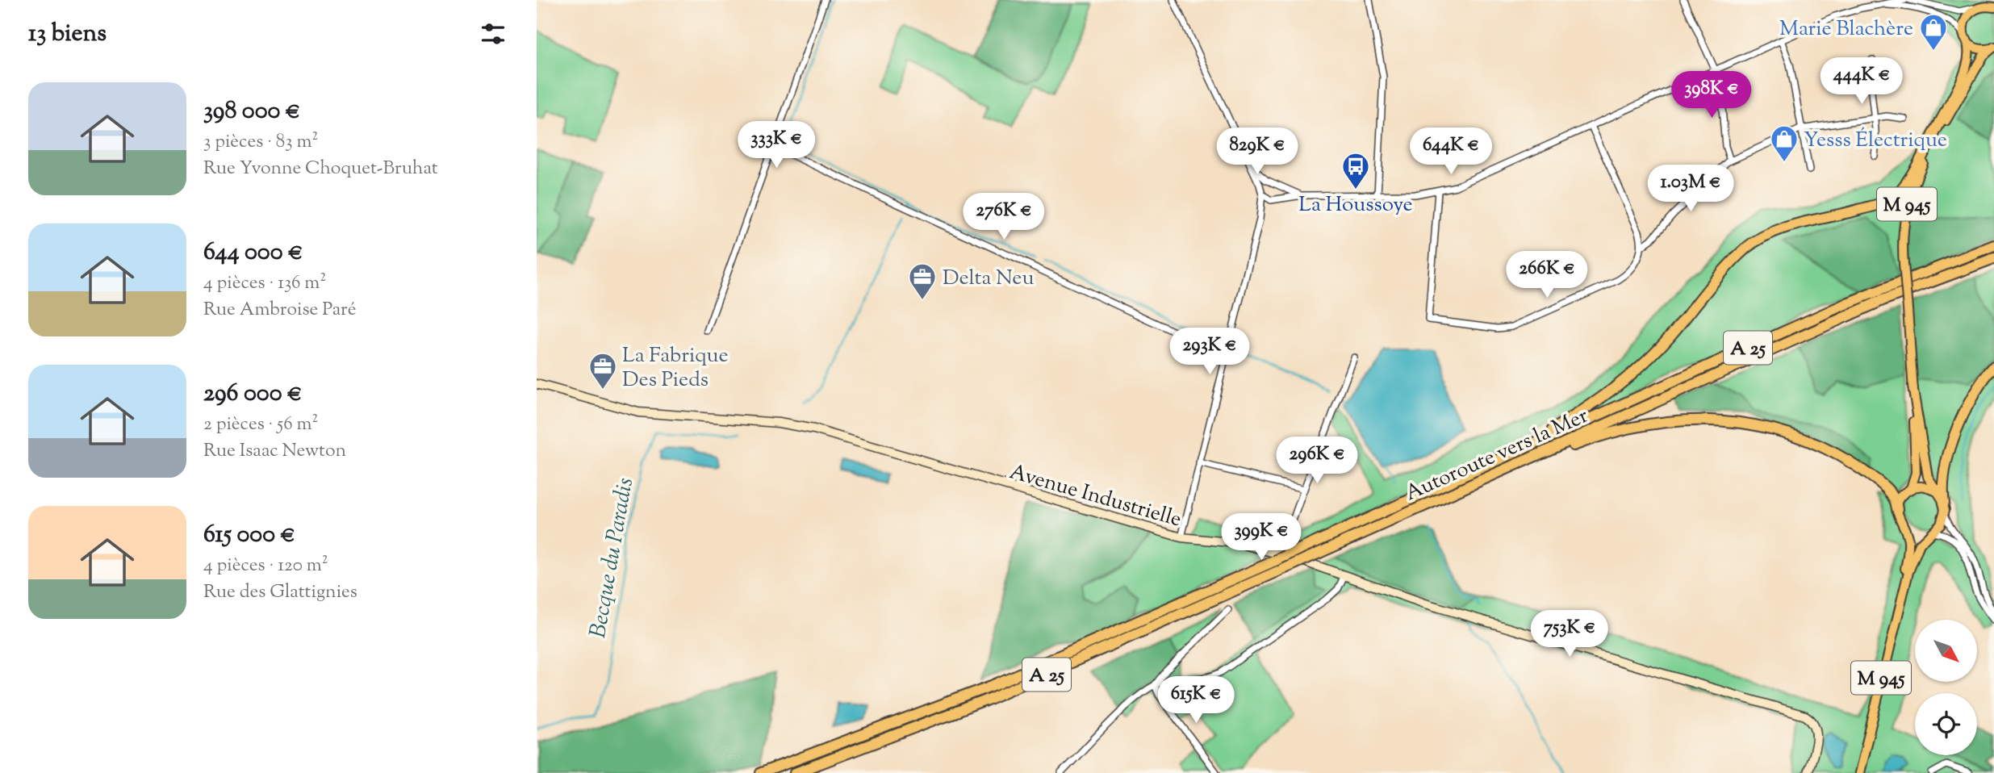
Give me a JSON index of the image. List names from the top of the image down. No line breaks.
{"streets":{"highway":["A 25","Autoroute vers la Mer"],"main road":["M 945"],"street":["Avenue Industrielle"]},"water":["Becque du Paradis"],"places":{"shop":["Marie Blachère","Yesss Électrique"],"bus stop":["La Houssoye"],"office":["Delta Neu","La Fabrique Des Pieds"]},"north":"bottom right","page":{"heading":"13 biens","price":["444K €","398K €","333K €","829K €","644K €","1.03M €","276K €","266K €","293K €","296K €","399K €","753K €","615K €"],"list":[{"name":"398 000 €","note":"3 pièces · 83 m² · Rue Yvonne Choquet-Bruhat"},{"name":"644 000 €","note":"4 pièces · 136 m² · Rue Ambroise Paré"},{"name":"296 000 €","note":"2 pièces · 56 m² · Rue Isaac Newton"},{"name":"615 000 €","note":"4 pièces · 120 m² · Rue des Glattignies"}]}}
